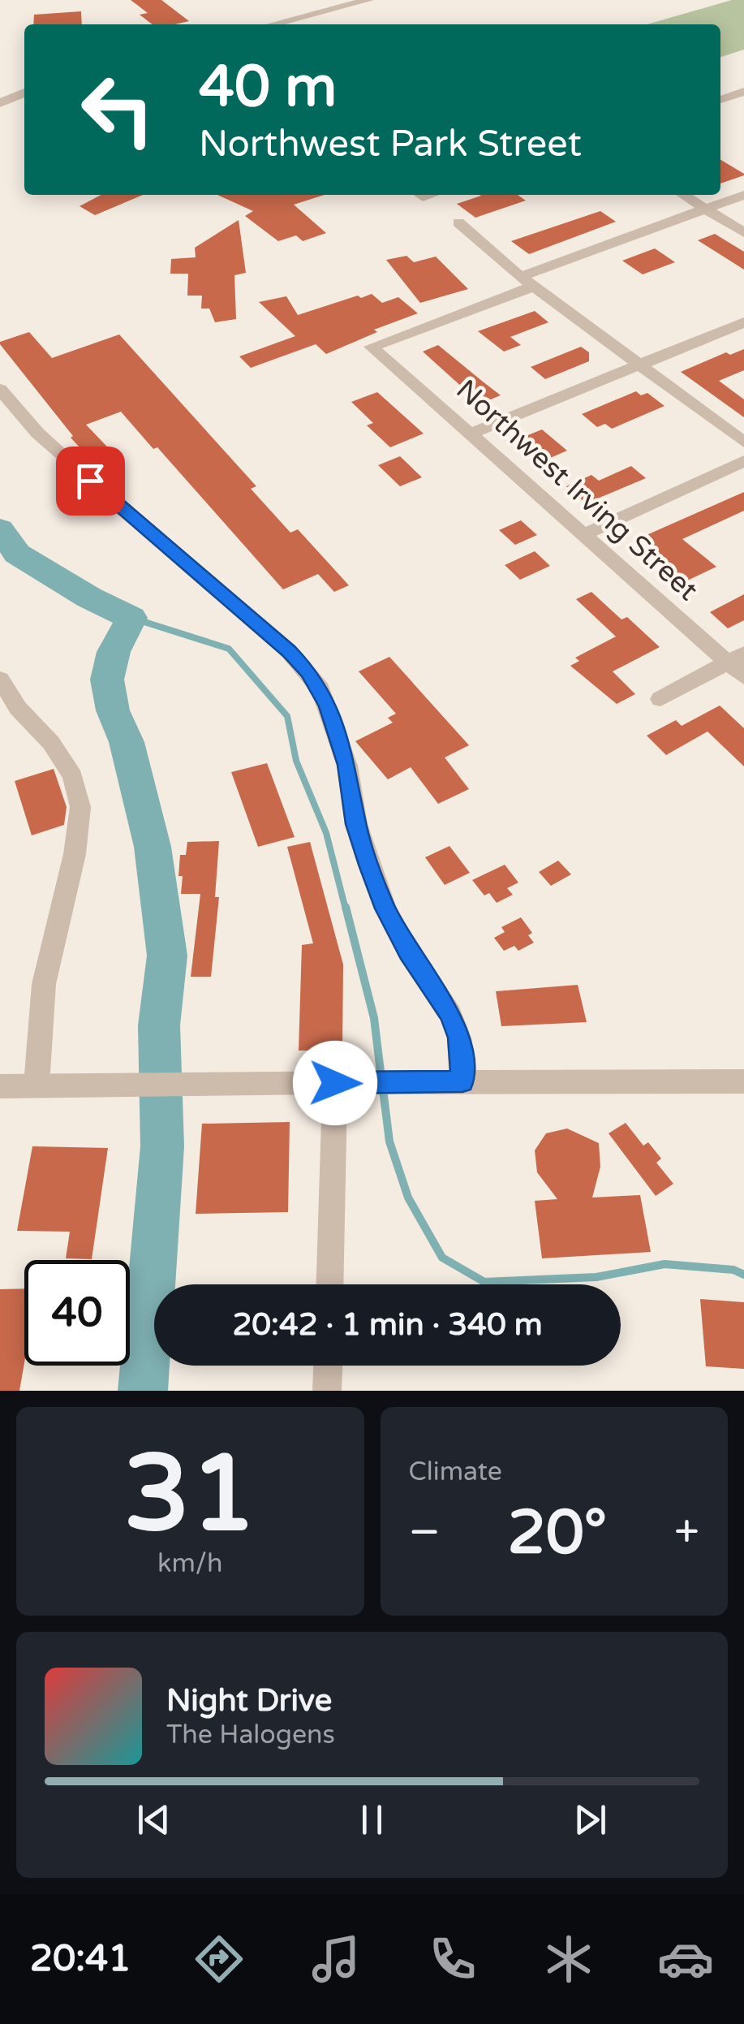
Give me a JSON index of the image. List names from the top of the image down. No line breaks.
{"streets":{"street":["Northwest Irving Street"]},"page":{"turn":["40 m","Northwest Park Street"],"limit":"40","trip":"20:42 · 1 min · 340 m","tile":[["31","km/h"],"Climate"],"heat":["−","20°","+"],"song":["Night Drive","The Halogens"],"tabs":"20:41"}}
